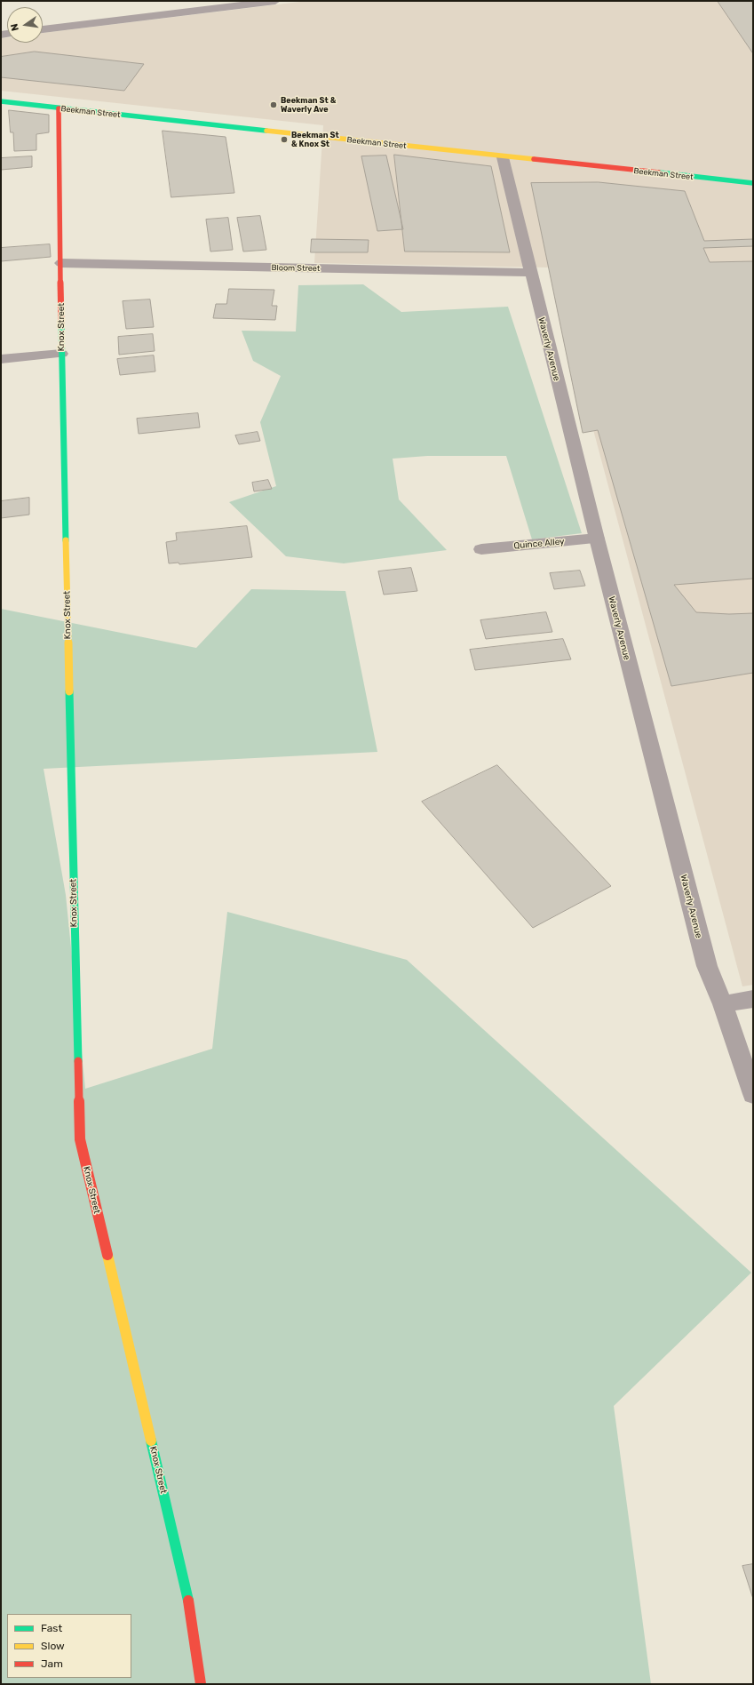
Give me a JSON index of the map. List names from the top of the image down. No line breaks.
{"streets":{"street":["Beekman Street","Bloom Street","Knox Street","Waverly Avenue","Quince Alley"]},"crossings":[["Beekman Street","Knox Street"],["Beekman Street","Waverly Avenue"],["Bloom Street","Knox Street"],["Bloom Street","Waverly Avenue"],["Waverly Avenue","Quince Alley"]],"places":["Beekman St & Waverly Ave","Beekman St & Knox St"],"legend":["Fast","Slow","Jam"],"north":"left"}
